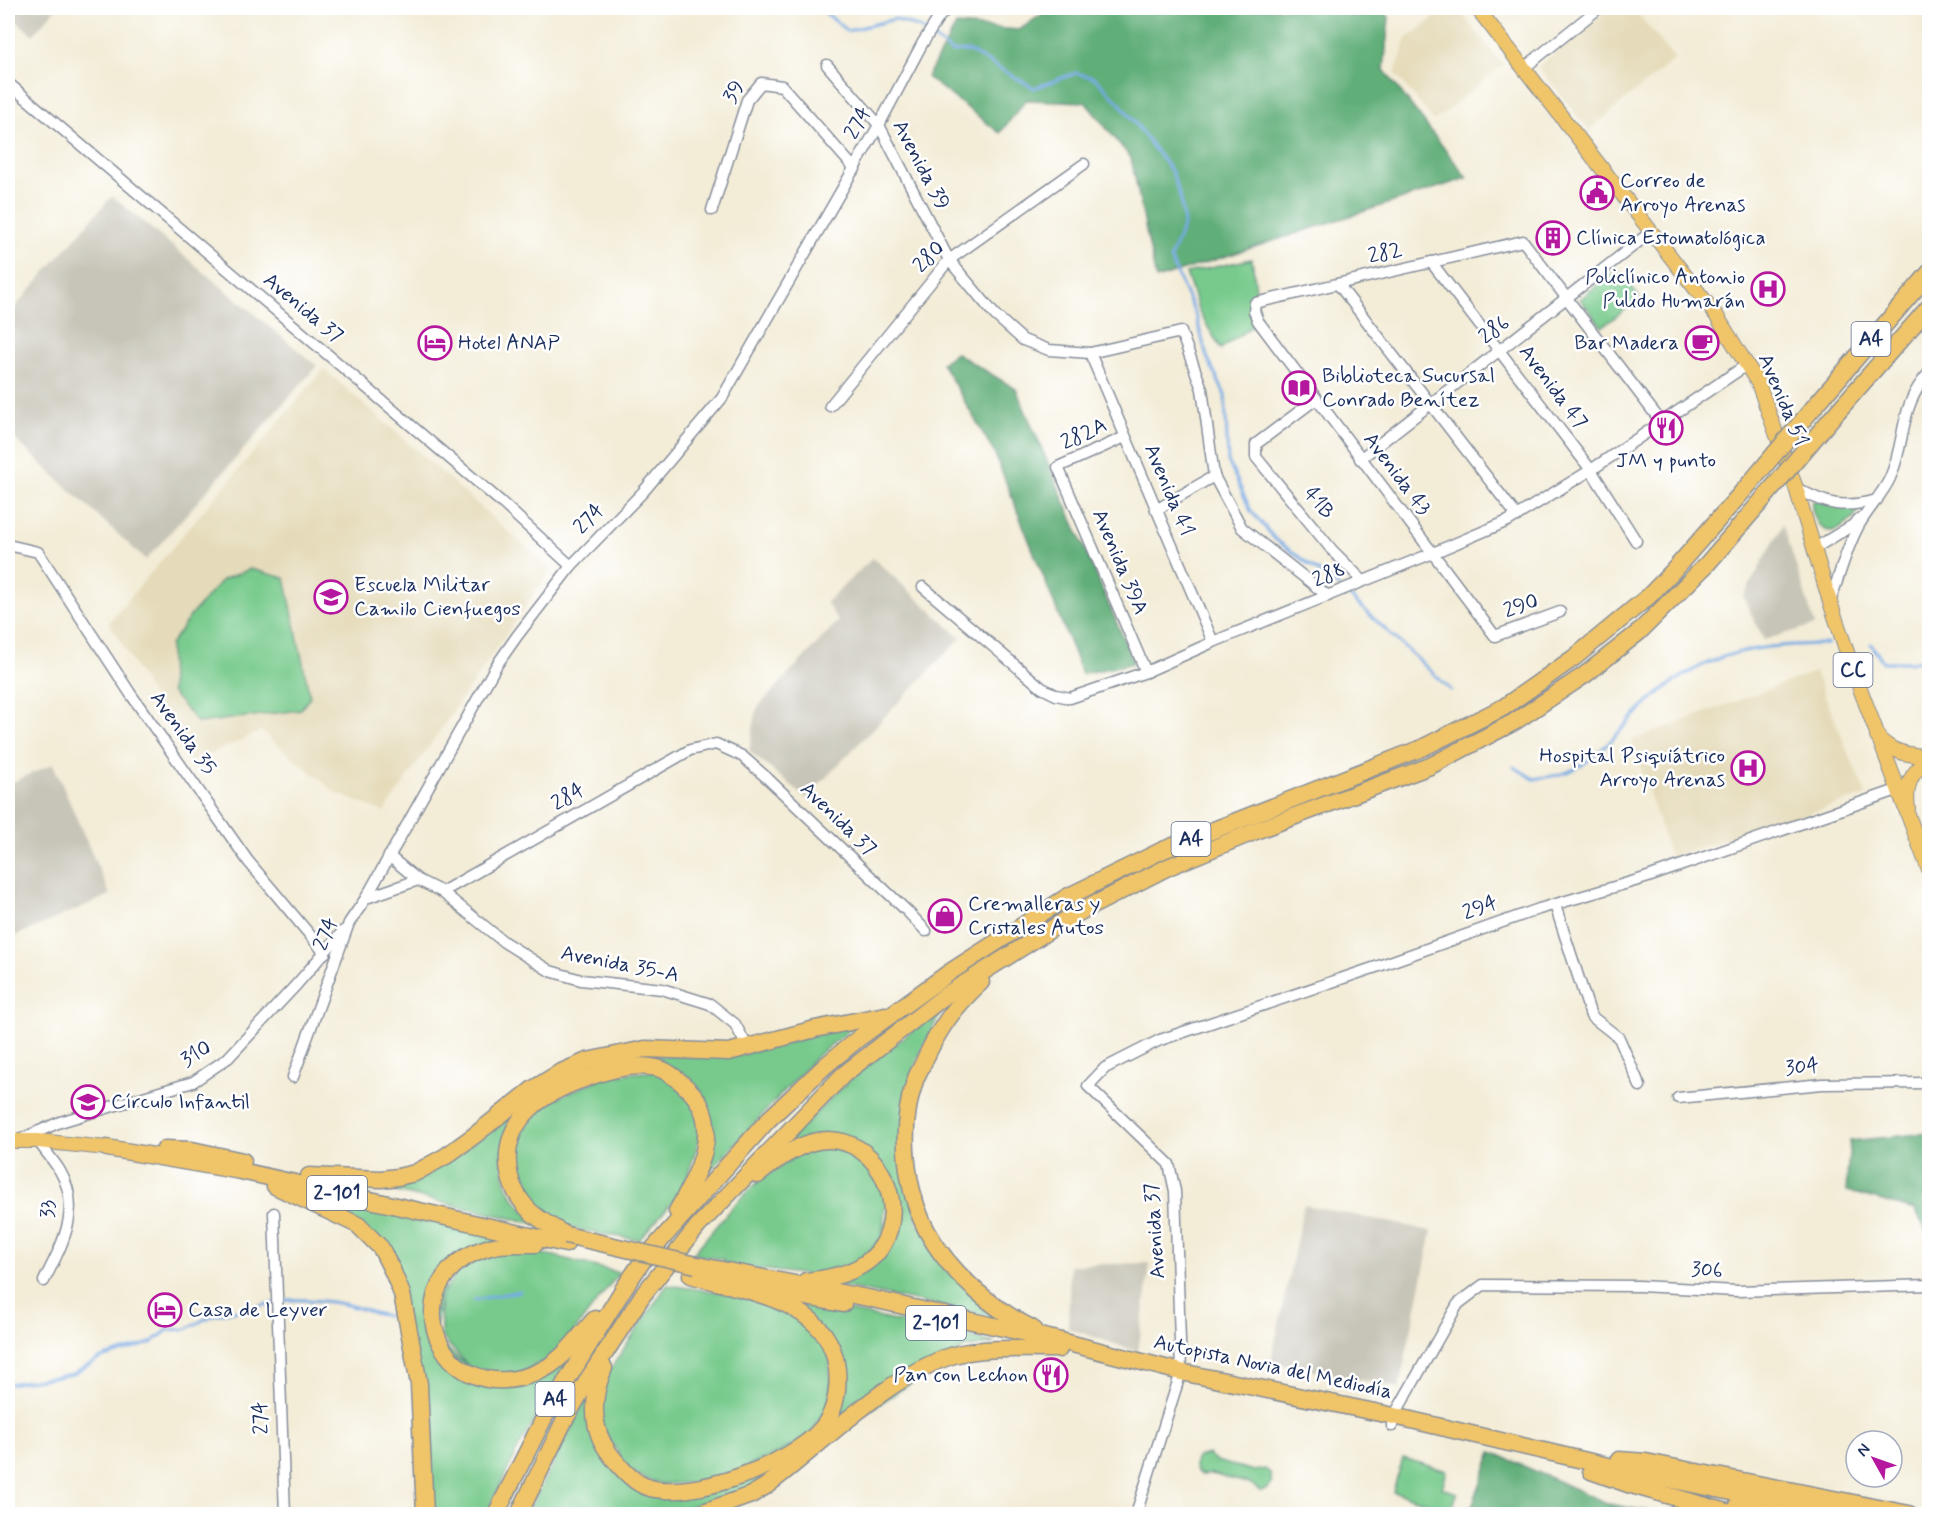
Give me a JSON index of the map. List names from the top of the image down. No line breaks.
{"streets":{"highway":["A4","2-101","Autopista Novia del Mediodía"],"main road":["Avenida 51","CC"],"street":["39","274","Avenida 39","282","280","Avenida 37","286","Avenida 47","282A","Avenida 43","Avenida 41","41B","Avenida 39A","288","290","Avenida 35","284","294","Avenida 35-A","310","304","33","306"]},"crossings":[["39","274"],["274","Avenida 39"],["274","Avenida 37"],["274","Avenida 35-A"],["274","310"],["Avenida 39","280"],["Avenida 39","Avenida 41"],["282","286"],["282","Avenida 47"],["282","Avenida 43"],["Avenida 37","284"],["Avenida 37","294"],["Avenida 37","Autopista Novia del Mediodía"],["286","Avenida 47"],["286","Avenida 51"],["286","Avenida 43"],["Avenida 47","288"],["Avenida 51","288"],["Avenida 51","294"],["282A","Avenida 41"],["282A","Avenida 39A"],["Avenida 43","41B"],["Avenida 43","288"],["Avenida 43","290"],["Avenida 41","288"],["41B","288"],["Avenida 39A","288"],["Avenida 35","310"],["284","Avenida 35-A"],["310","2-101"],["2-101","33"],["2-101","Autopista Novia del Mediodía"],["306","Autopista Novia del Mediodía"]],"places":{"public building":["Correo de Arroyo Arenas"],"building":["Clínica Estomatológica"],"hospital":["Policlínico Antonio Pulido Humarán","Hospital Psiquiátrico Arroyo Arenas"],"hotel":["Hotel ANAP","Casa de Leyver"],"cafe":["Bar Madera"],"library":["Biblioteca Sucursal Conrado Benítez"],"restaurant":["JM y punto","Pan con Lechon"],"school or university":["Escuela Militar Camilo Cienfuegos","Círculo Infantil"],"shop":["Cremalleras y Cristales Autos"]},"north":"top left"}
